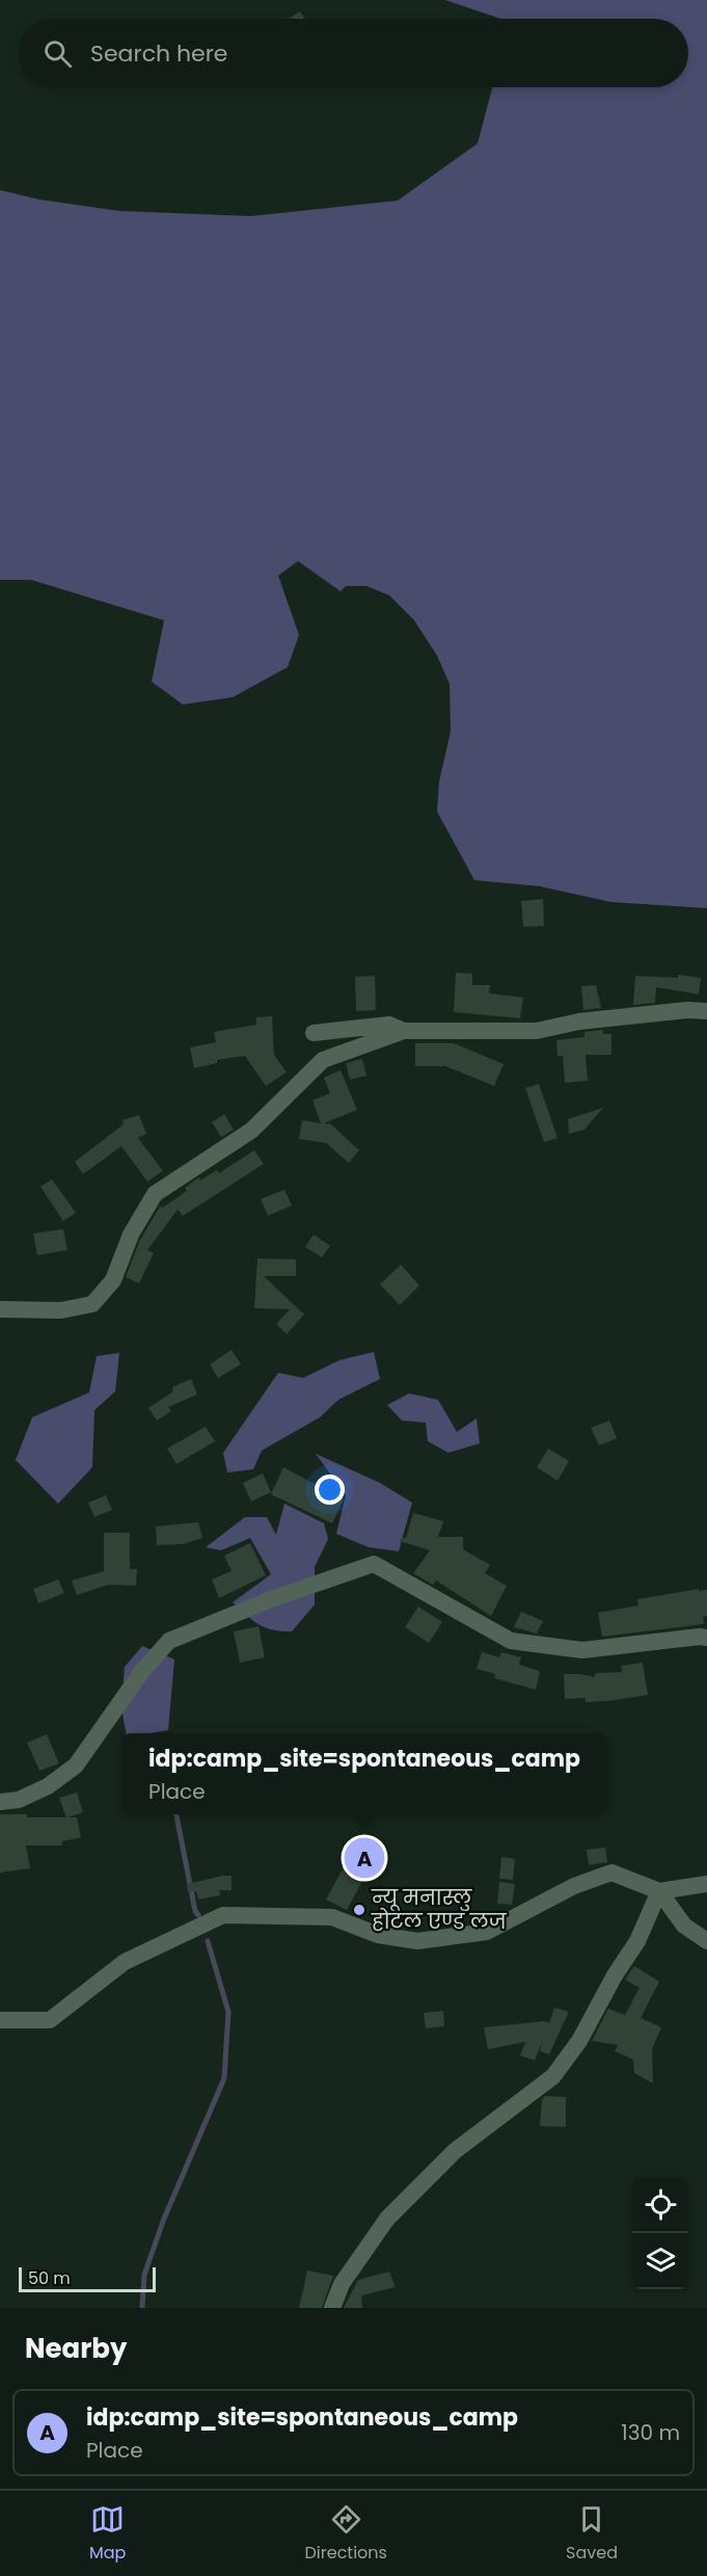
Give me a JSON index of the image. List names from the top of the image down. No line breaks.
{"places":["न्यू मनास्लु होटल एण्ड लज"],"scale_bar":"50 m","page":{"search":"Search here","popup":["idp:camp_site=spontaneous_camp","Place"],"pins":"A","scale":"50 m","heading":"Nearby","list":[{"mark":"A","name":"idp:camp_site=spontaneous_camp","note":"Place","value":"130 m"}],"nav":["Map","Directions","Saved"]}}
